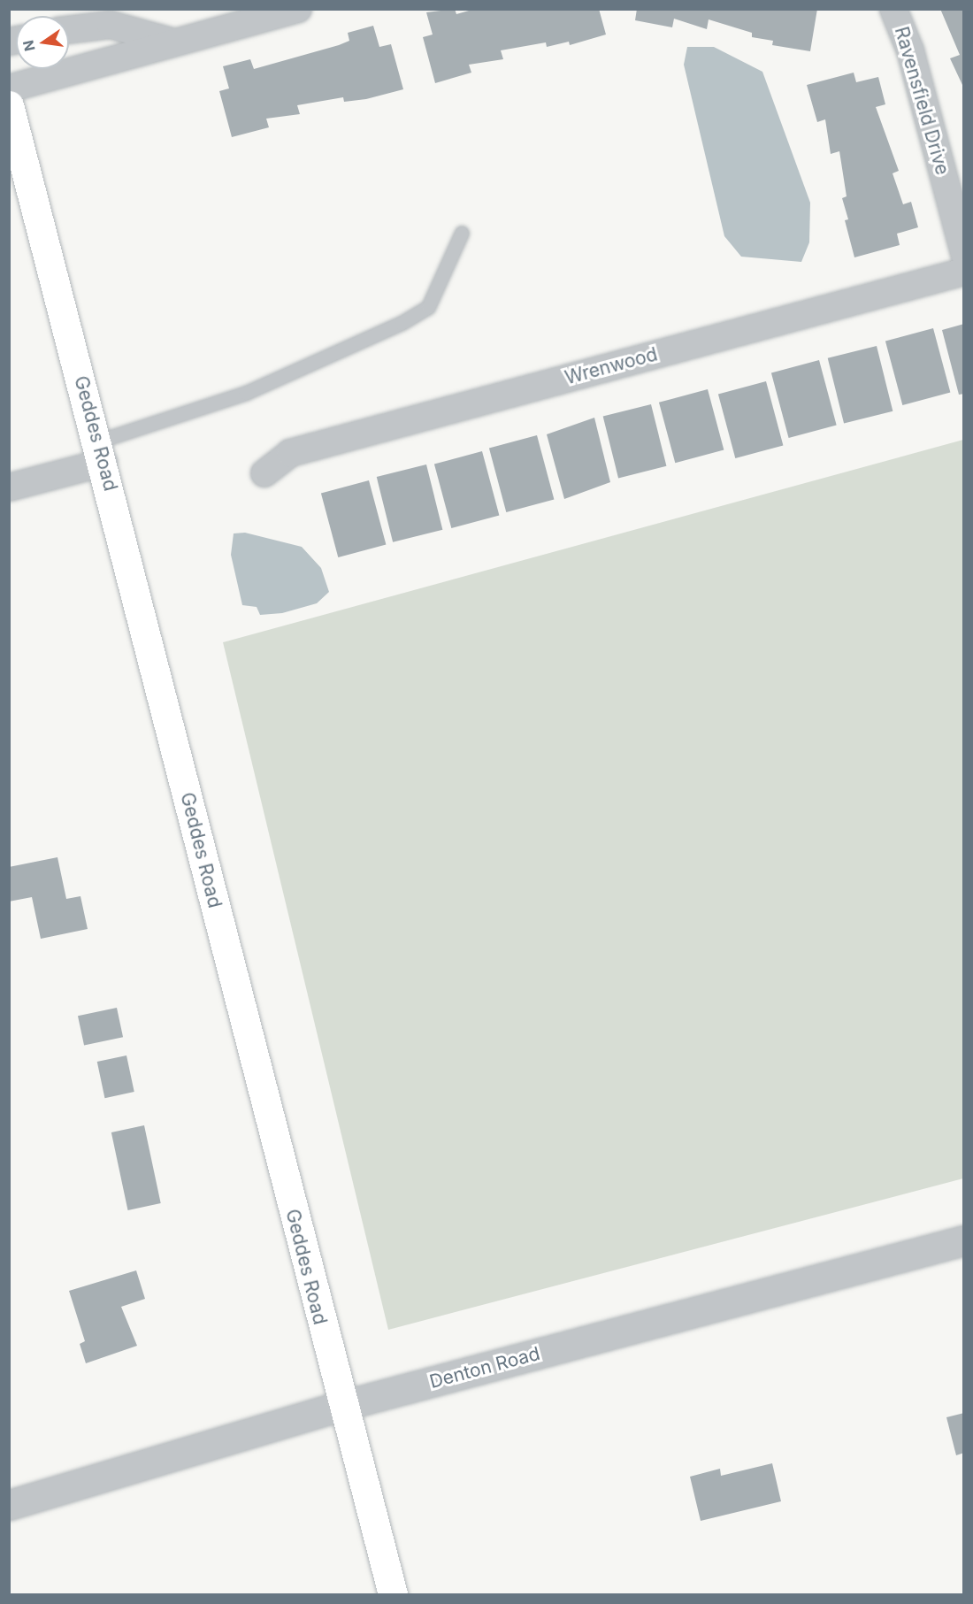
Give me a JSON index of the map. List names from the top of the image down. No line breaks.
{"streets":{"main road":["Geddes Road"],"street":["Ravensfield Drive","Wrenwood","Denton Road"]},"crossings":[["Geddes Road","Denton Road"]],"north":"left"}
